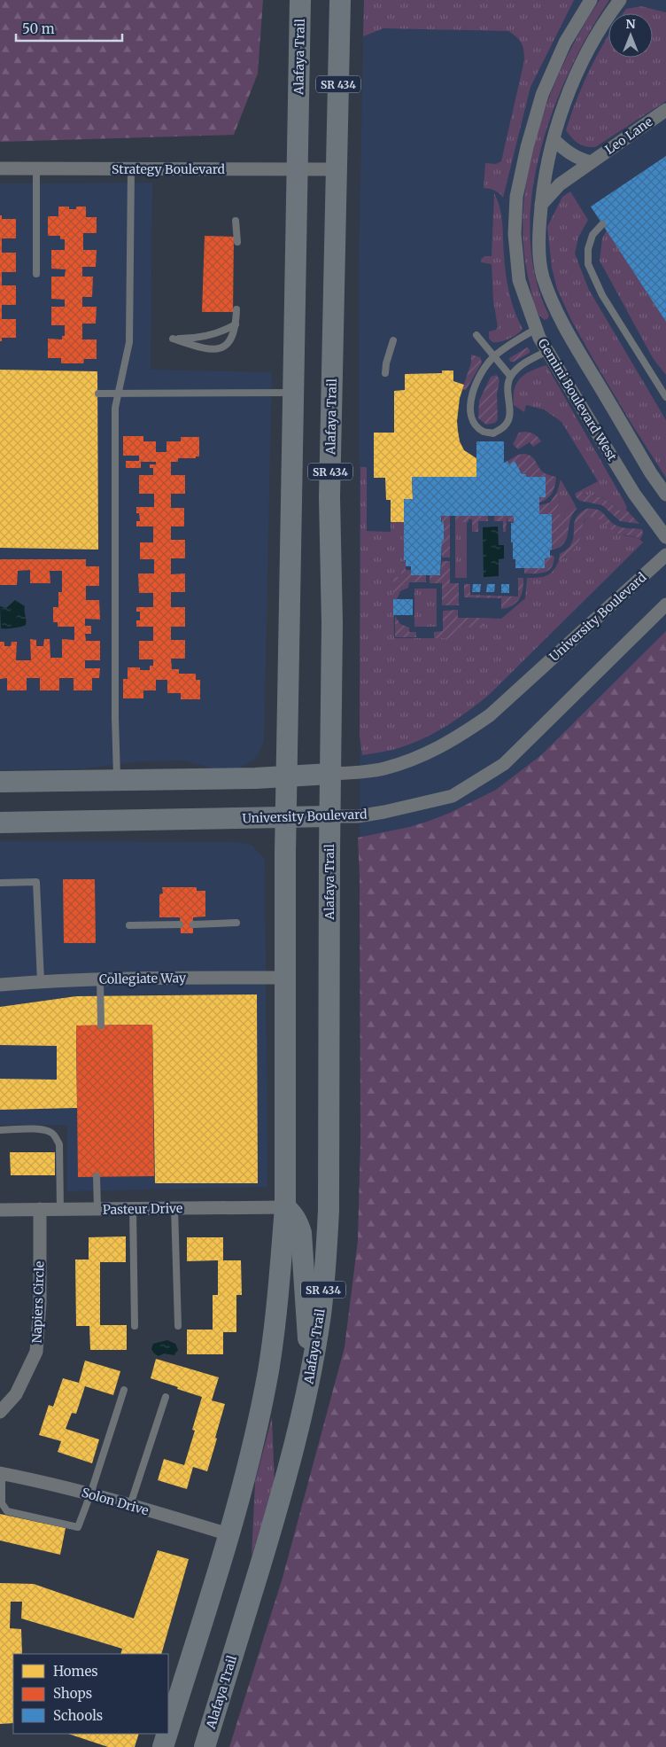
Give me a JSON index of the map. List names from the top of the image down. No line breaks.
{"streets":{"main road":["Alafaya Trail","SR 434","University Boulevard"],"street":["Leo Lane","Strategy Boulevard","Gemini Boulevard West","Collegiate Way","Pasteur Drive","Napiers Circle","Solon Drive"]},"crossings":[["Alafaya Trail","Strategy Boulevard"],["Alafaya Trail","University Boulevard"],["Alafaya Trail","Collegiate Way"],["Alafaya Trail","Pasteur Drive"],["Alafaya Trail","Solon Drive"],["Leo Lane","Gemini Boulevard West"],["Pasteur Drive","Napiers Circle"]],"legend":["Homes","Shops","Schools"],"scale_bar":"50 m","north":"top"}
